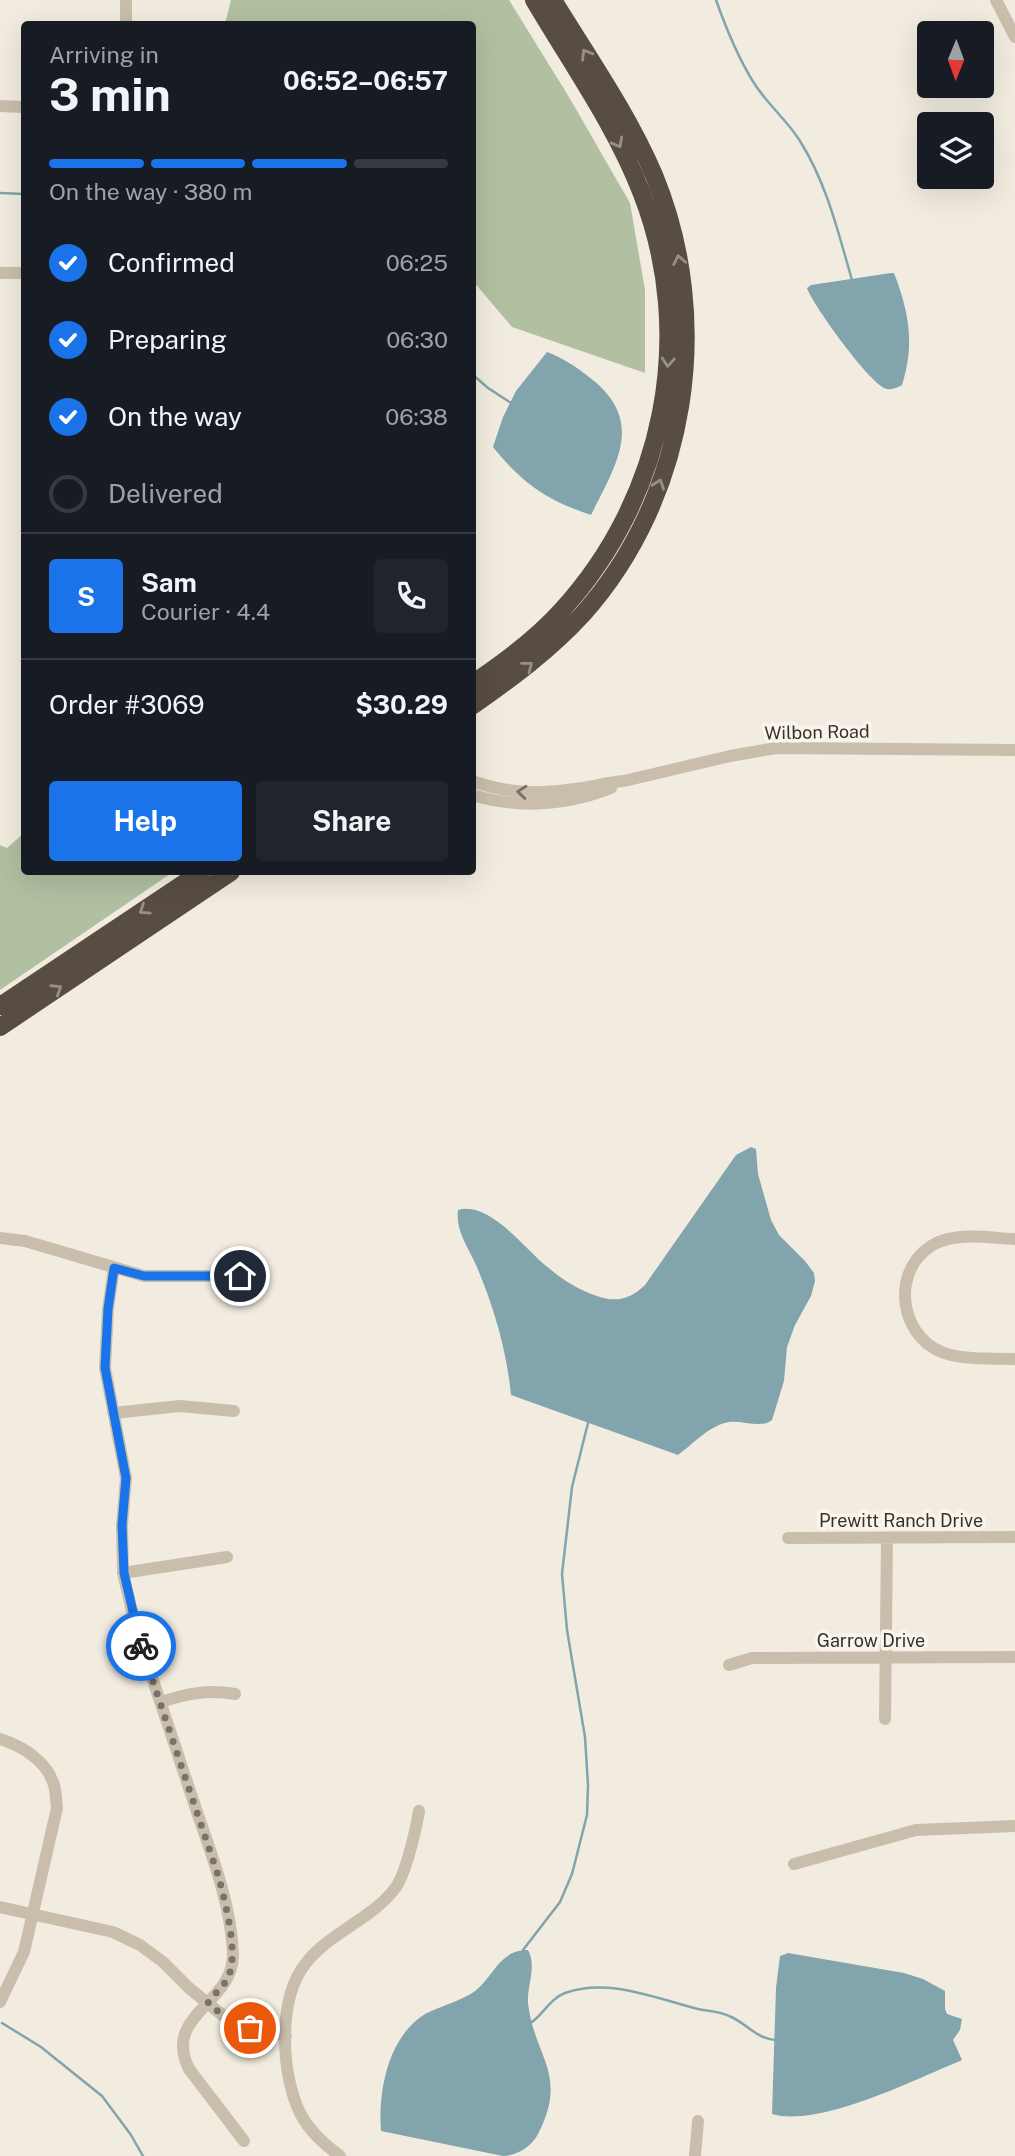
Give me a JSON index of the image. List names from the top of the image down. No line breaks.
{"streets":{"street":["Wilbon Road","Prewitt Ranch Drive","Garrow Drive"]},"north":"bottom","page":{"heading":["3 min","Arriving in","06:52–06:57"],"panel":["Sam","Courier · 4.4","Order #3069","$30.29"],"bar":"On the way · 380 m","list":[["Confirmed","06:25"],["Preparing","06:30"],["On the way","06:38"],"Delivered"],"round":"S","buttons":["Help","Share"]}}
